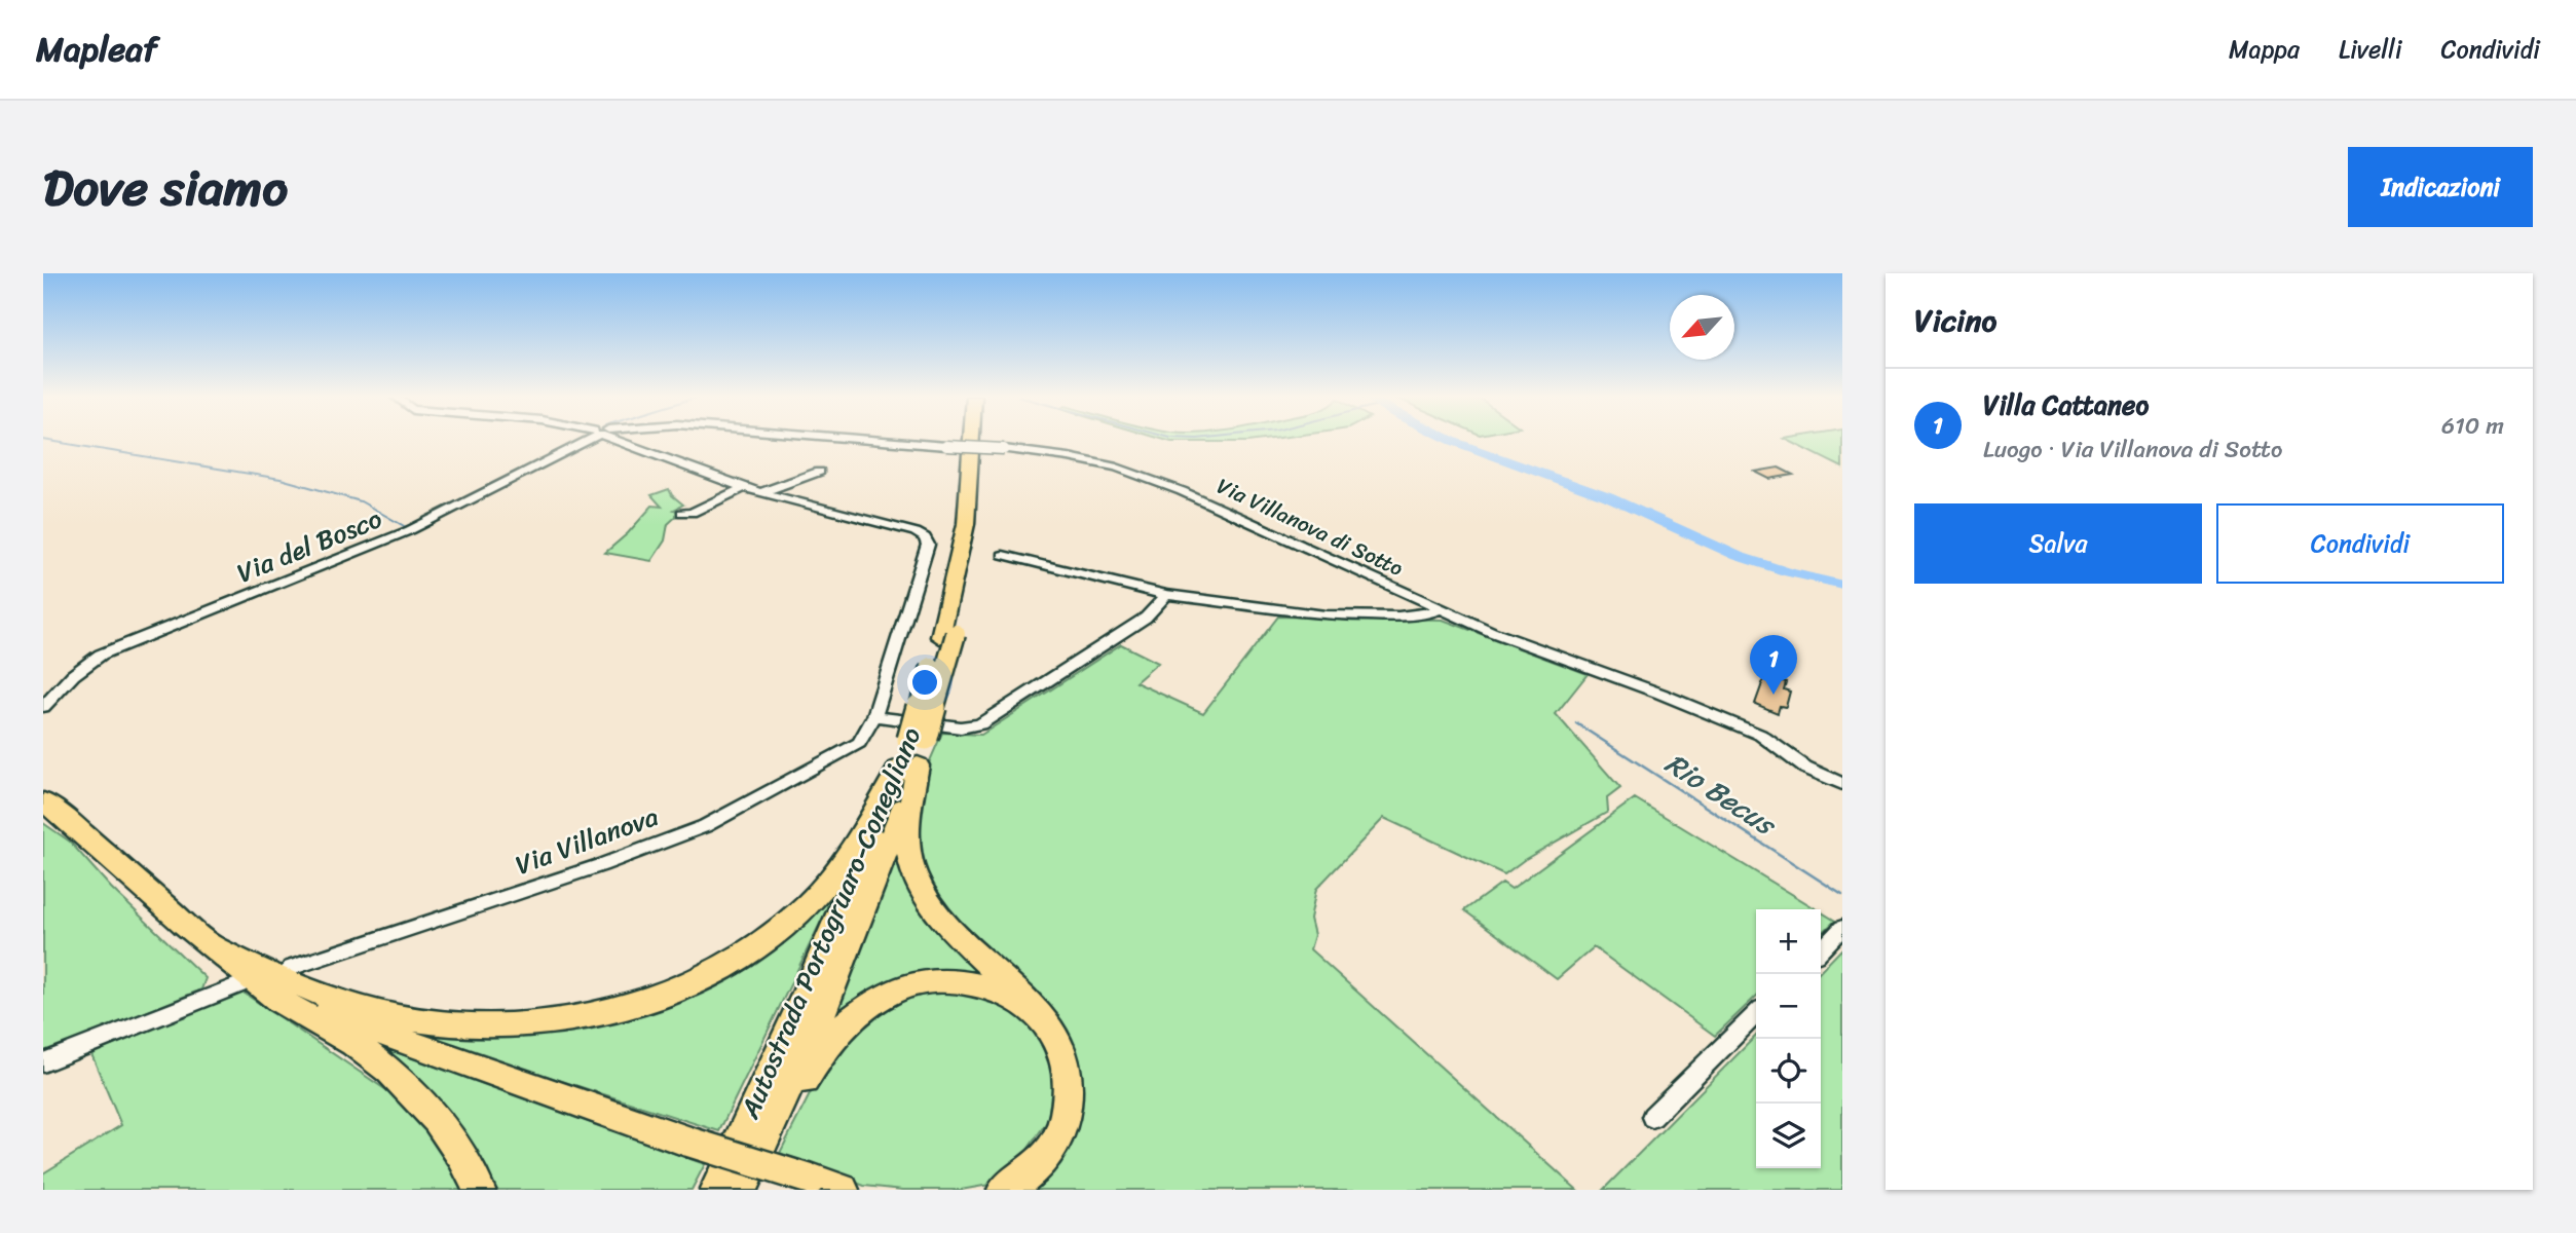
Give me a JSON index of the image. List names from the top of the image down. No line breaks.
{"streets":{"highway":["Autostrada Portogruaro-Conegliano"],"street":["Via Villanova di Sotto","Via del Bosco","Via Villanova"]},"water":["Rio Becus"],"north":"bottom left","page":{"header":"Mapleaf","nav":["Mappa","Livelli","Condividi"],"title":"Dove siamo","buttons":["Indicazioni",["Salva","Condividi"]],"heading":"Vicino","list":[{"mark":"1","name":"Villa Cattaneo","note":"Luogo · Via Villanova di Sotto","value":"610 m"}],"pins":"1","map_buttons":["+","−"]}}
